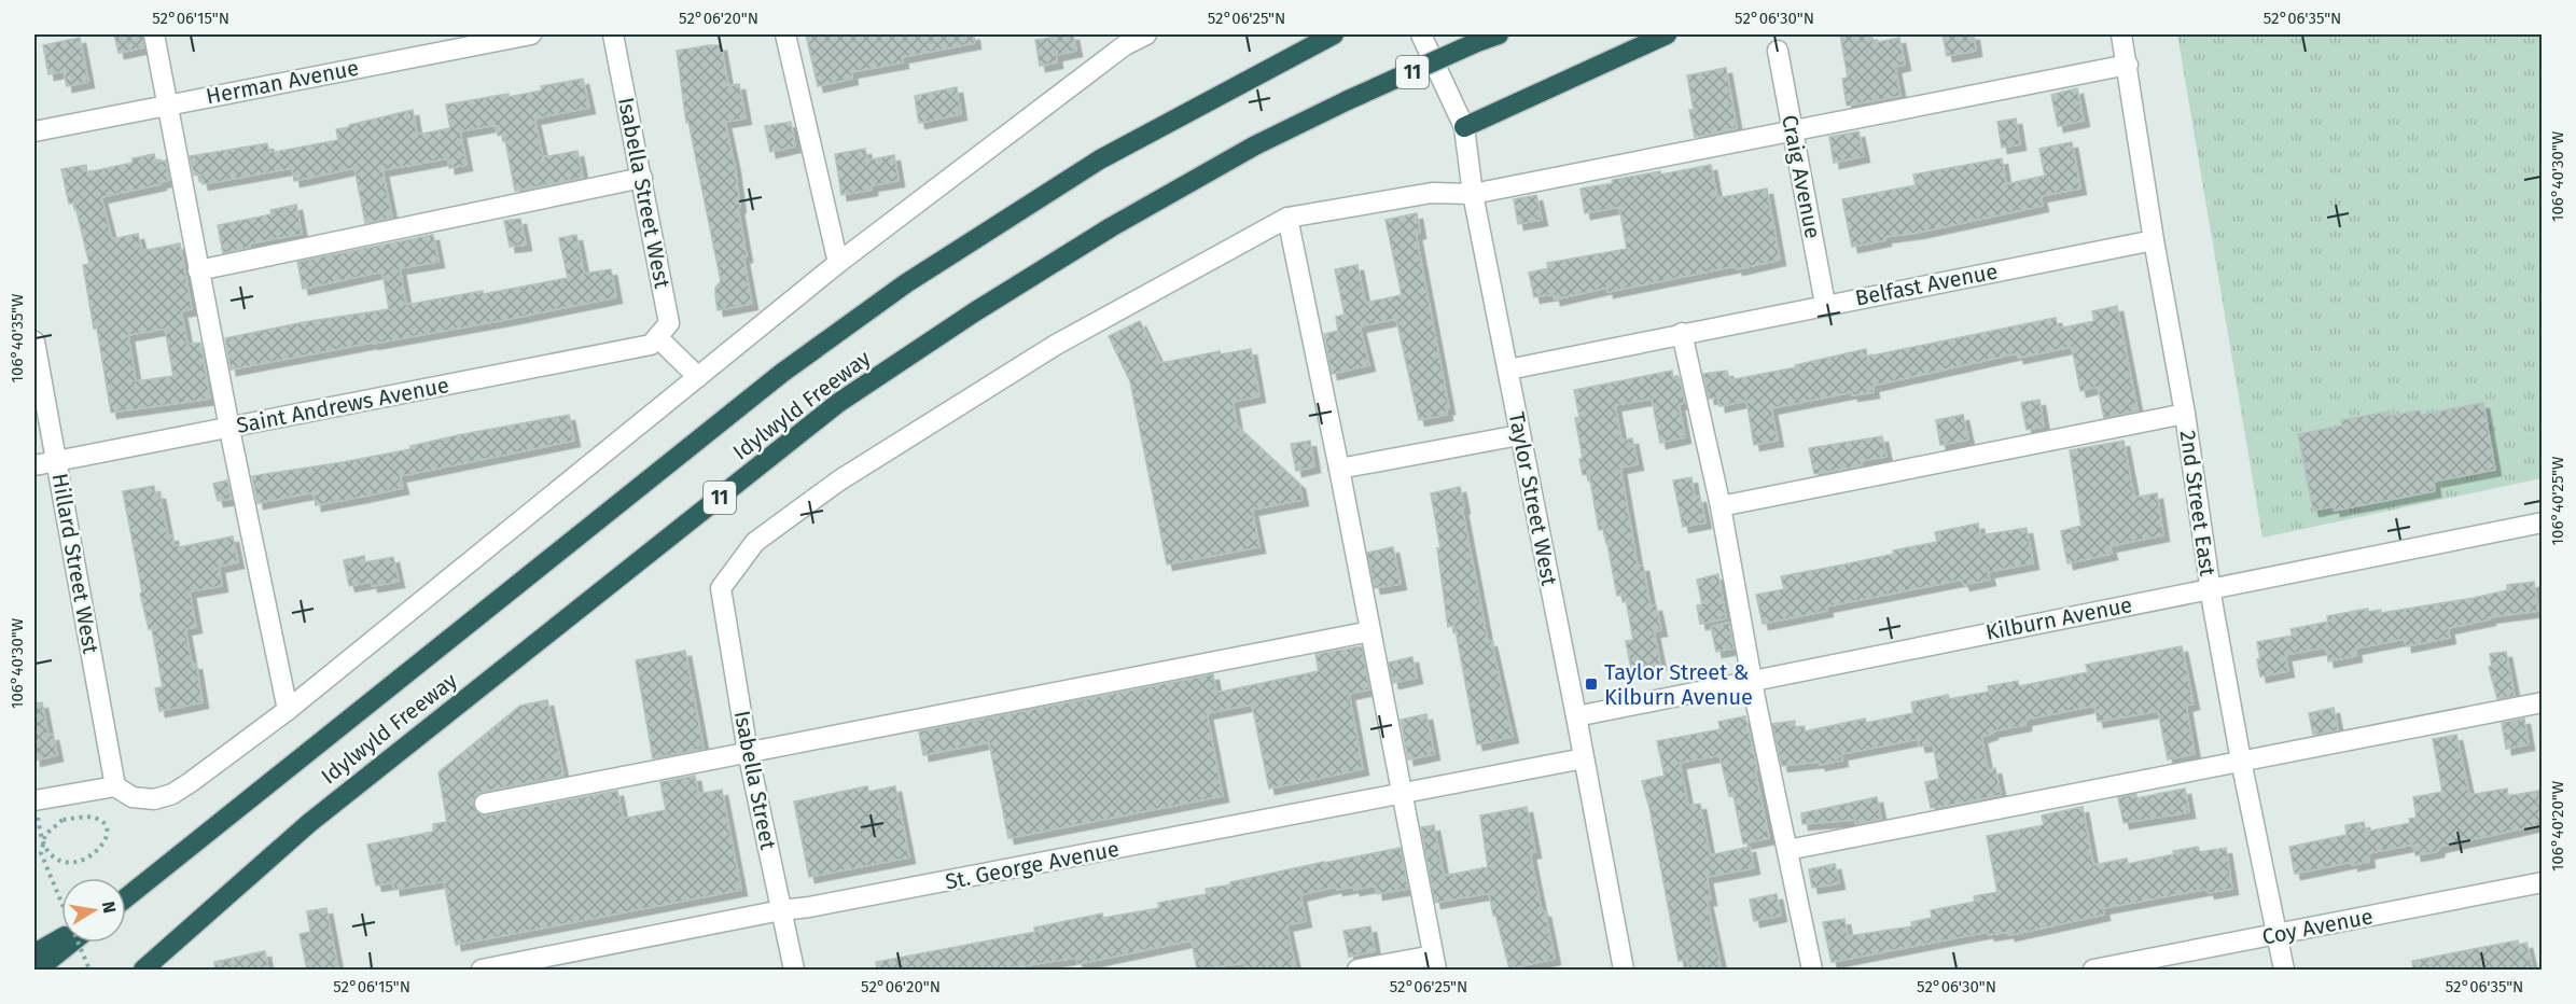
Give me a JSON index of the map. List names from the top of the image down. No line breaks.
{"streets":{"highway":["11","Idylwyld Freeway"],"street":["Herman Avenue","Craig Avenue","Isabella Street West","Belfast Avenue","Saint Andrews Avenue","Taylor Street West","2nd Street East","Hillard Street West","Kilburn Avenue","Isabella Street","St. George Avenue","Coy Avenue"]},"crossings":[["Craig Avenue","Belfast Avenue"],["Isabella Street West","Saint Andrews Avenue"],["Belfast Avenue","Taylor Street West"],["Belfast Avenue","2nd Street East"],["Saint Andrews Avenue","Hillard Street West"],["Taylor Street West","Kilburn Avenue"],["Taylor Street West","St. George Avenue"],["2nd Street East","Kilburn Avenue"],["2nd Street East","Coy Avenue"],["Isabella Street","St. George Avenue"]],"places":{"transit":["Taylor Street & Kilburn Avenue"]},"north":"right","coordinates":["52°06'15\"N","52°06'20\"N","52°06'25\"N","52°06'30\"N","52°06'35\"N","106°40'30\"W","106°40'35\"W","106°40'25\"W","106°40'20\"W"]}
